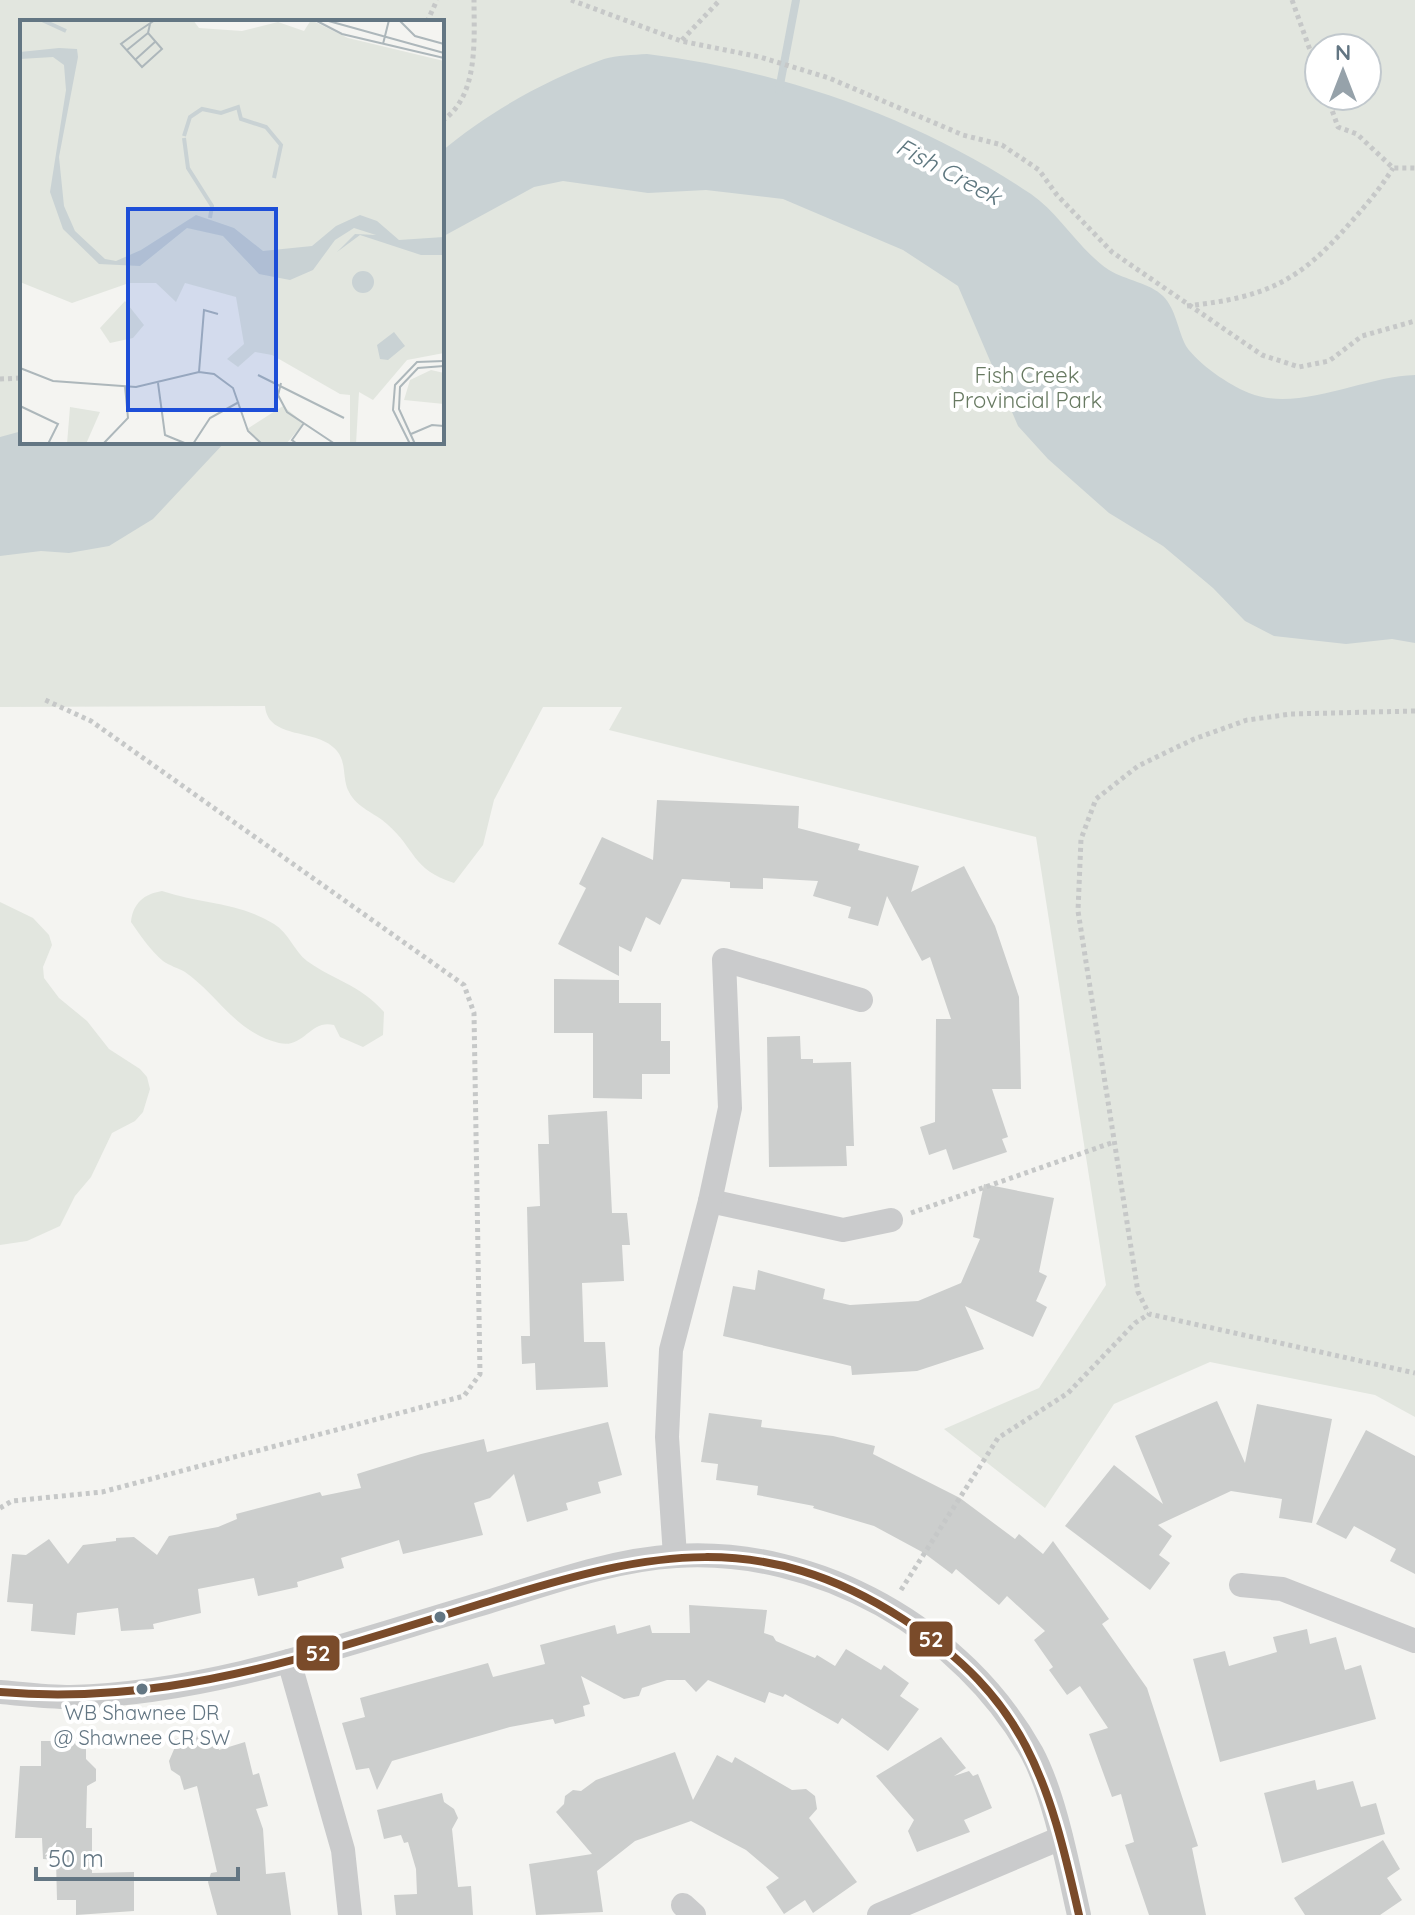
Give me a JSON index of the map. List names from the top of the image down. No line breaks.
{"water":["Fish Creek"],"parks":["Fish Creek Provincial Park"],"places":["WB Shawnee DR @ Shawnee CR SW"],"lines":["transit line 52"],"scale_bar":"50 m","north":"top"}
